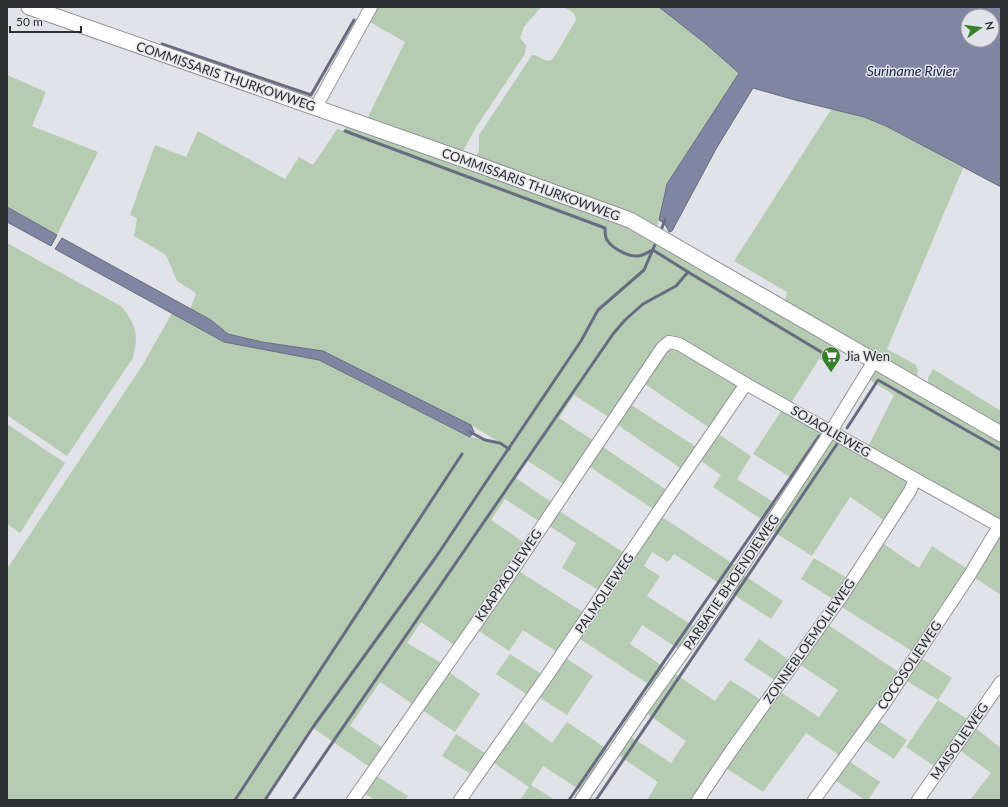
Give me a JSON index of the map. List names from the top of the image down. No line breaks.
{"streets":{"main road":["COMMISSARIS THURKOWWEG"],"street":["SOJAOLIEWEG","KRAPPAOLIEWEG","PARBATIE BHOENDIEWEG","PALMOLIEWEG","ZONNEBLOEMOLIEWEG","COCOSOLIEWEG","MAISOLIEWEG"]},"crossings":[["COMMISSARIS THURKOWWEG","PARBATIE BHOENDIEWEG"],["SOJAOLIEWEG","KRAPPAOLIEWEG"],["SOJAOLIEWEG","PARBATIE BHOENDIEWEG"],["SOJAOLIEWEG","PALMOLIEWEG"],["SOJAOLIEWEG","ZONNEBLOEMOLIEWEG"],["SOJAOLIEWEG","COCOSOLIEWEG"]],"water":["Suriname Rivier"],"places":{"supermarket":["Jia Wen"]},"scale_bar":"50 m","north":"right"}
